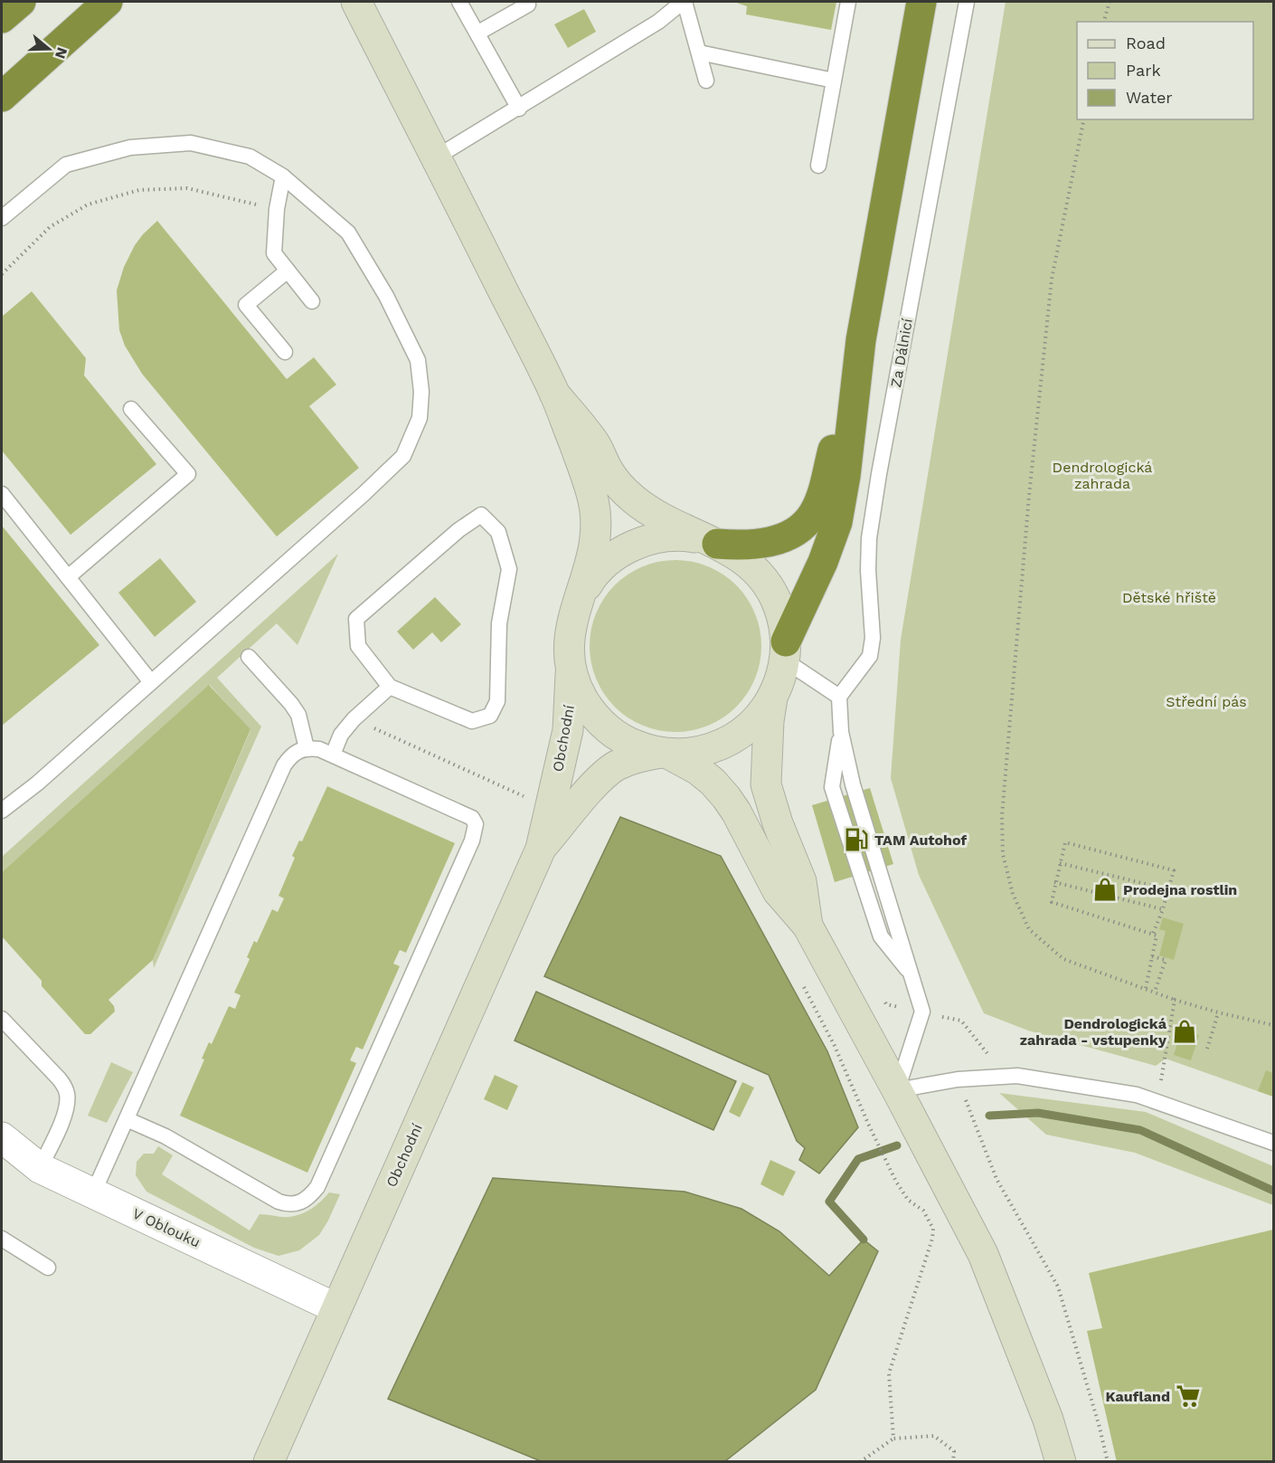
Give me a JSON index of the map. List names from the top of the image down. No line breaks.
{"streets":{"street":["Obchodní","V Oblouku"],"lane":["Za Dálnicí"]},"crossings":[["Obchodní","V Oblouku"]],"parks":["Dendrologická zahrada","Dětské hřiště","Střední pás"],"places":{"fuel station":["TAM Autohof"],"shop":["Prodejna rostlin","Dendrologická zahrada - vstupenky"],"supermarket":["Kaufland"]},"legend":["Road","Park","Water"],"north":"right"}
